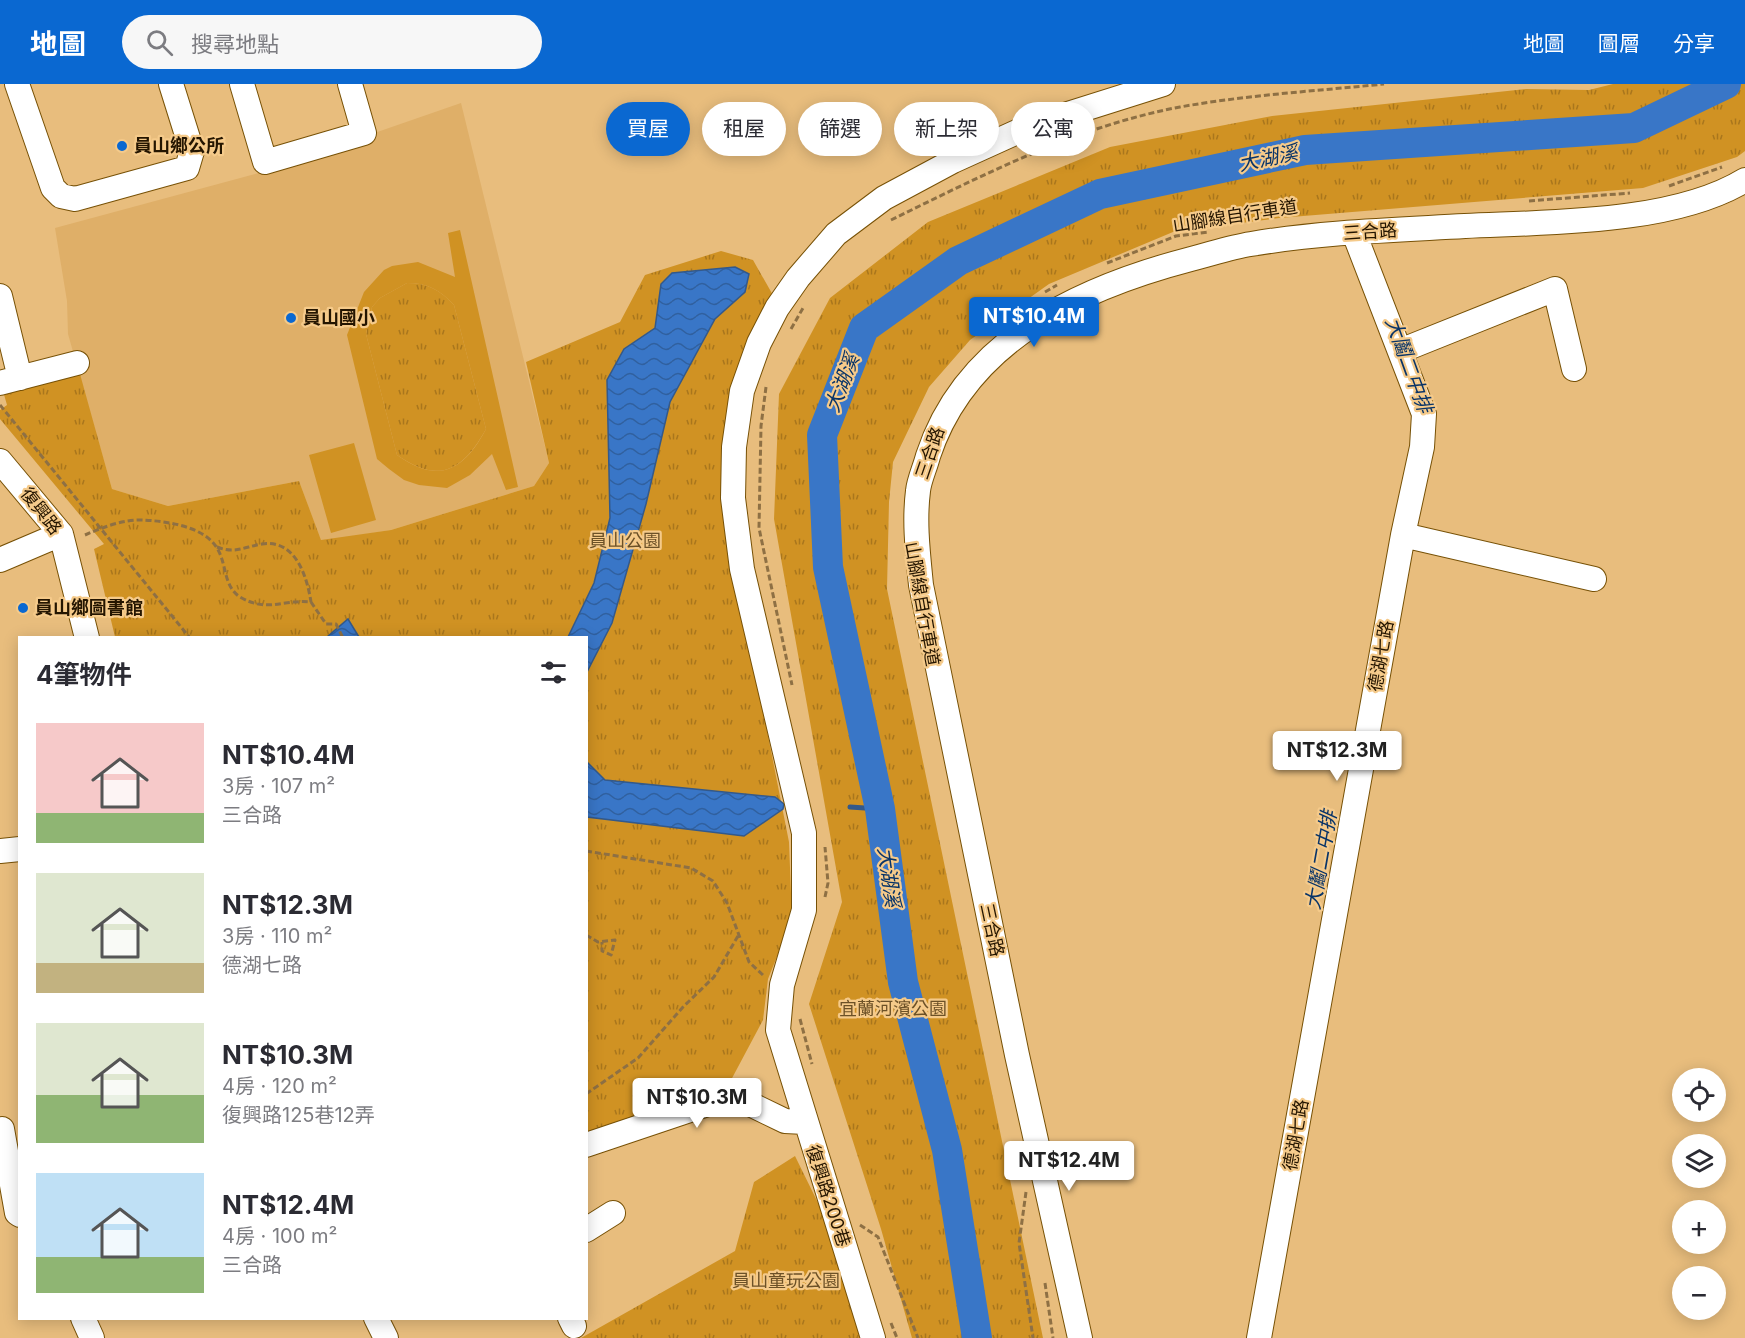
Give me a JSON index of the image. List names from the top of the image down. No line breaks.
{"streets":{"street":["三合路","復興路","德湖七路","復興路200巷"],"path":["山腳線自行車道"]},"crossings":[["三合路","德湖七路"]],"water":["大湖溪","大鬮二中排"],"parks":["員山公園","宜蘭河濱公園","員山童玩公園"],"places":["員山鄉公所","員山國小","員山鄉圖書館"],"page":{"header":"地圖","search":"搜尋地點","nav":["地圖","圖層","分享"],"chip":["買屋","租屋","篩選","新上架","公寓"],"price":["NT$10.4M","NT$12.3M","NT$10.3M","NT$12.4M"],"heading":"4筆物件","list":[{"name":"NT$10.4M","note":"3房 · 107 m² · 三合路"},{"name":"NT$12.3M","note":"3房 · 110 m² · 德湖七路"},{"name":"NT$10.3M","note":"4房 · 120 m² · 復興路125巷12弄"},{"name":"NT$12.4M","note":"4房 · 100 m² · 三合路"}],"map_buttons":["+","−"]}}
